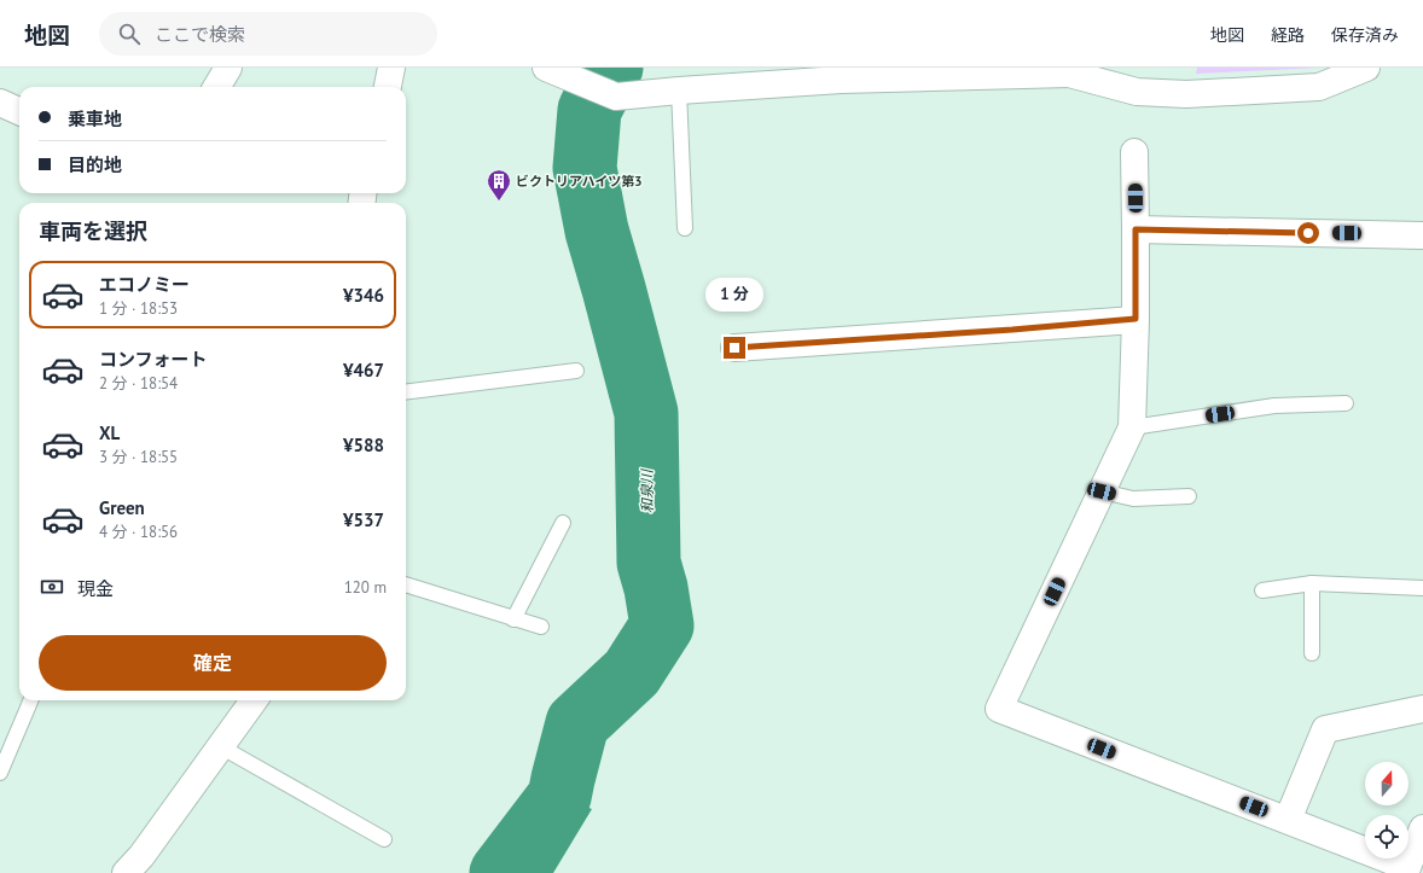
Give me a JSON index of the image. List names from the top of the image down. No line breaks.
{"water":["和泉川"],"places":{"building":["ビクトリアハイツ第3"]},"north":"top","page":{"header":"地図","search":"ここで検索","nav":["地図","経路","保存済み"],"banner":["乗車地","目的地"],"heading":"車両を選択","list":[{"name":"エコノミー","note":"1 分 · 18:53","value":"¥346"},{"name":"コンフォート","note":"2 分 · 18:54","value":"¥467"},{"name":"XL","note":"3 分 · 18:55","value":"¥588"},{"name":"Green","note":"4 分 · 18:56","value":"¥537"}],"bubble":"1 分","pay":["現金","120 m"],"buttons":"確定"}}
